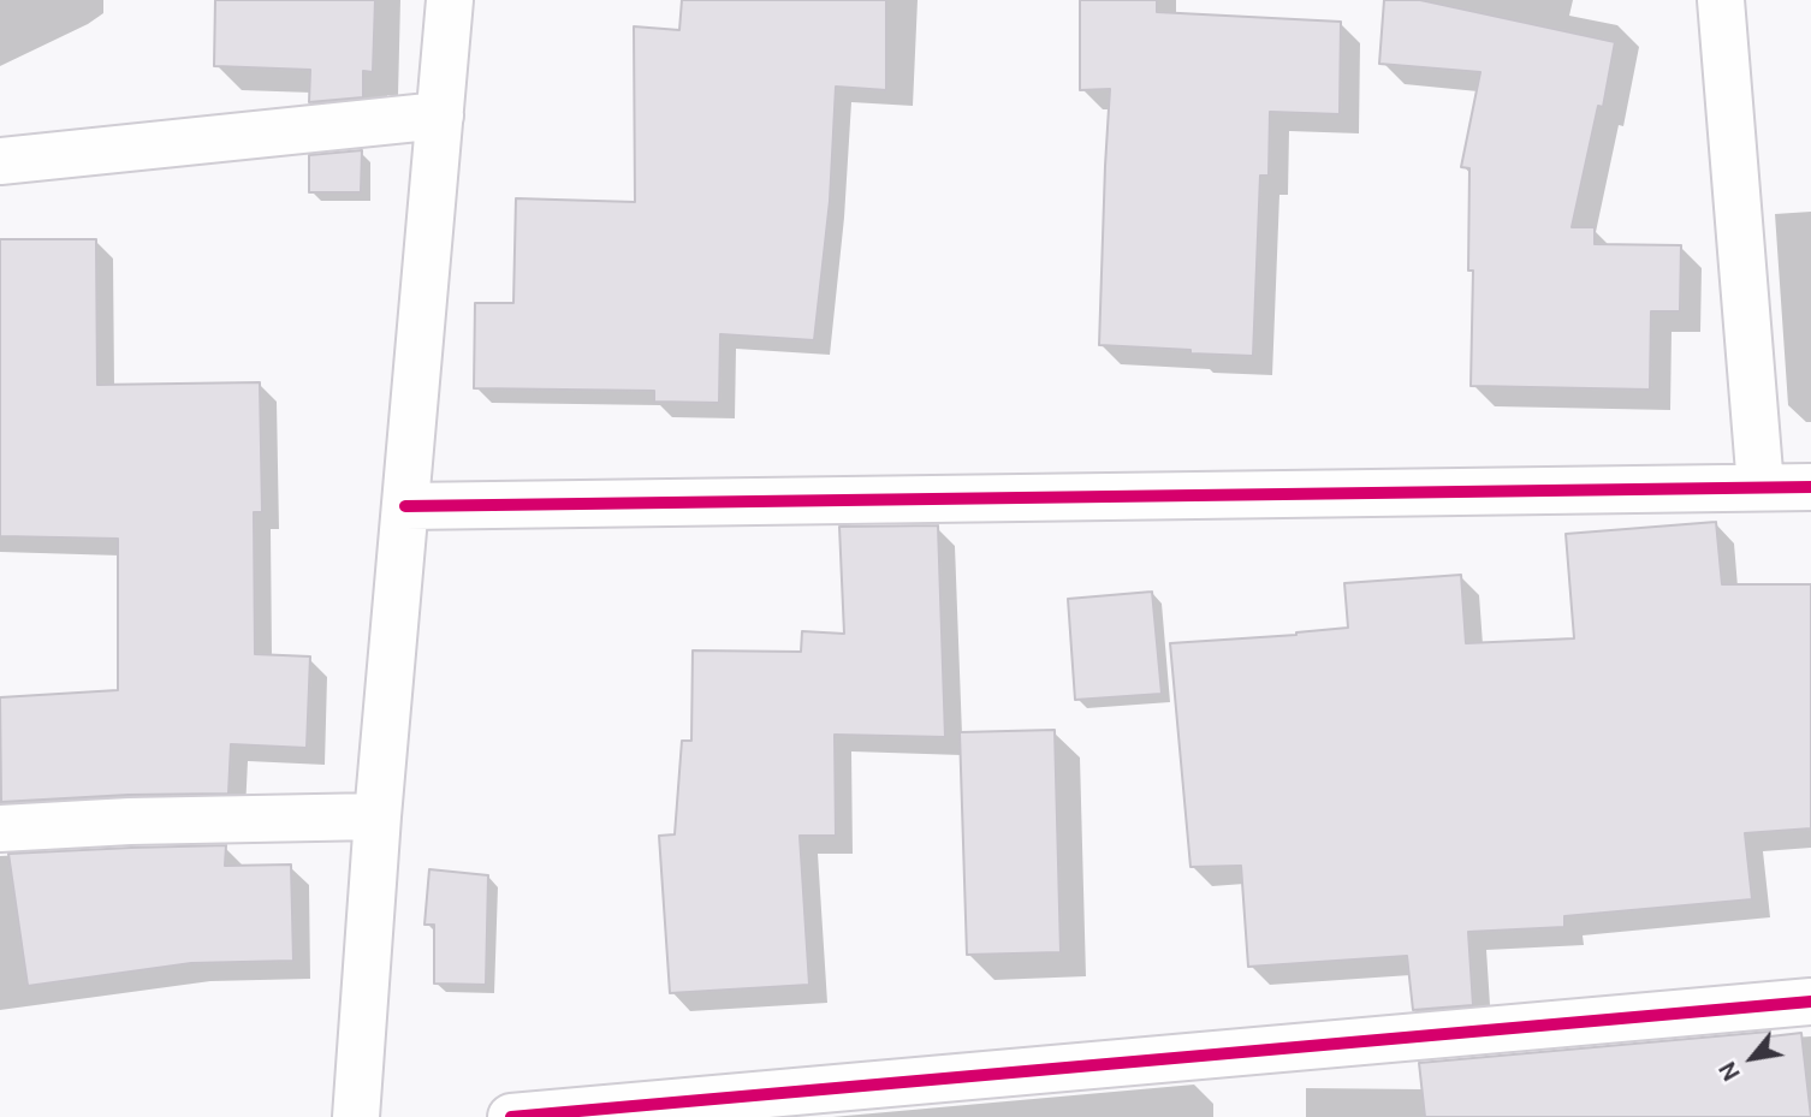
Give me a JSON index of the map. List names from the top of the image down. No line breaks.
{"north":"bottom left"}
